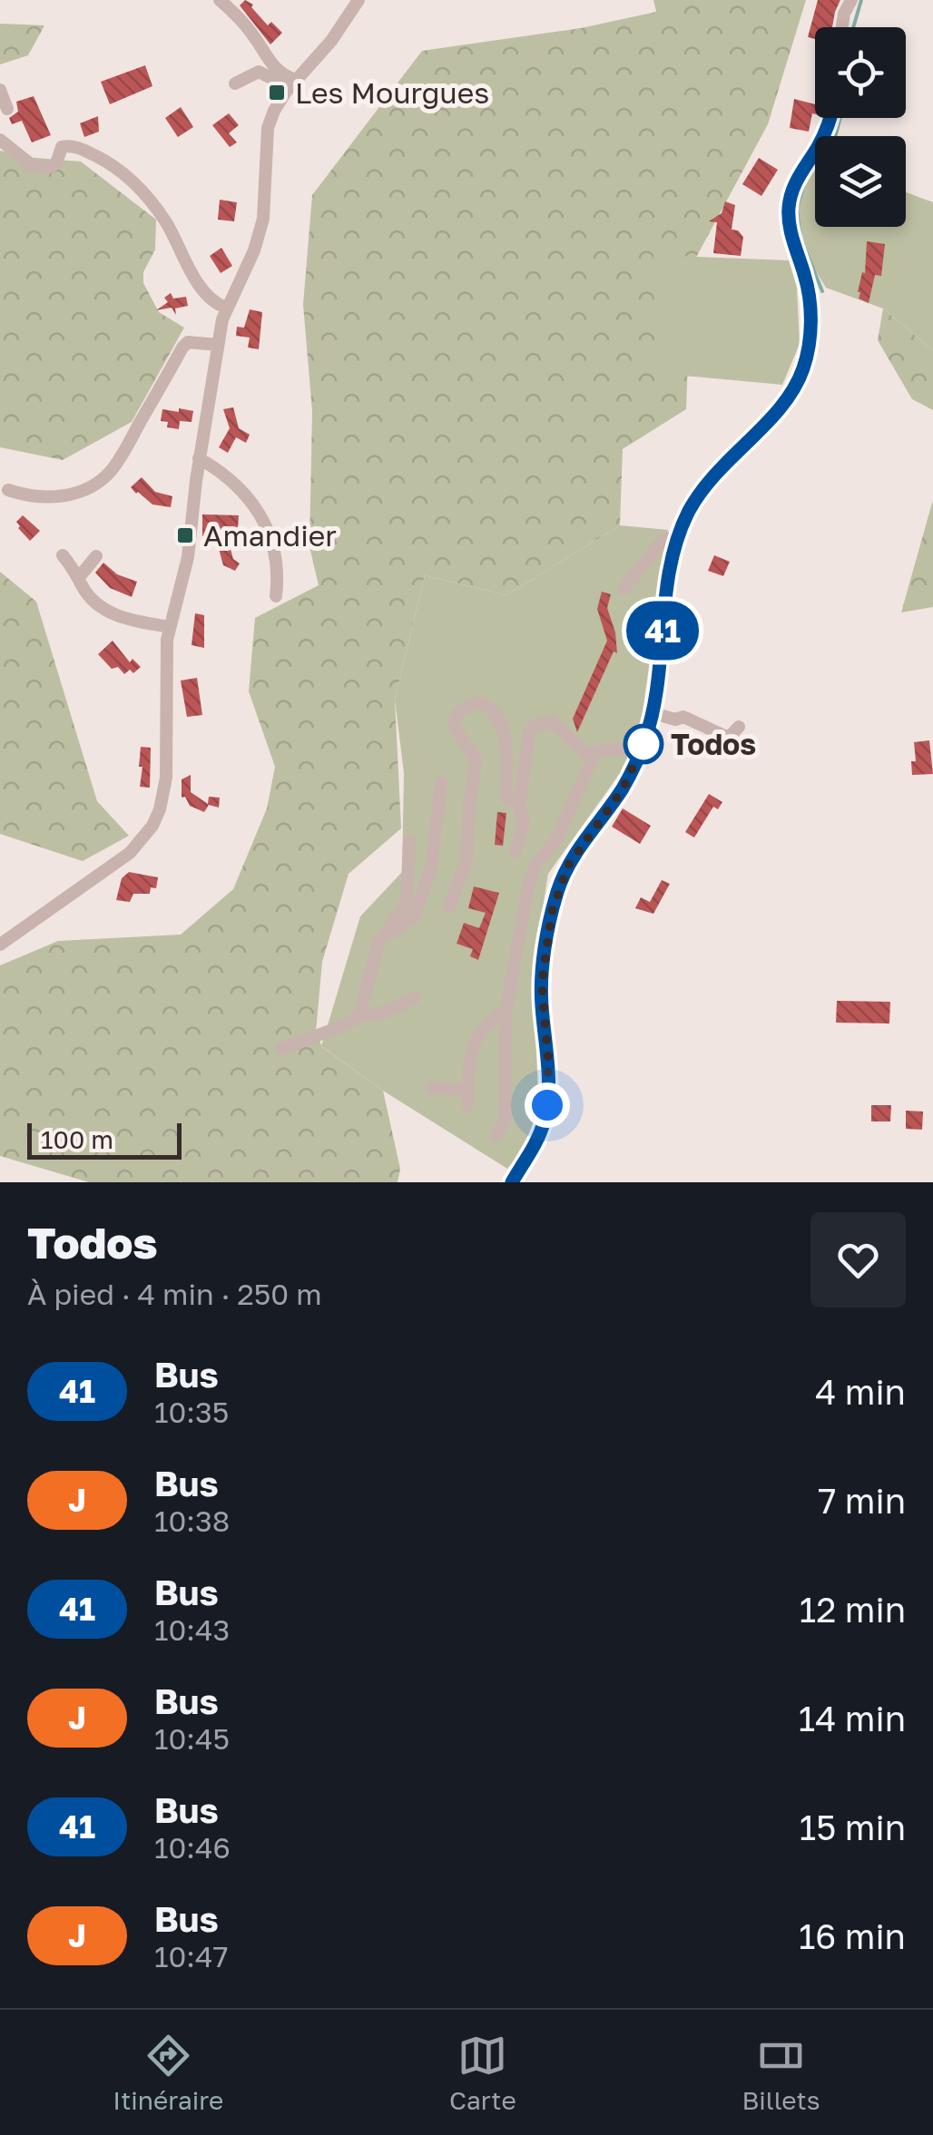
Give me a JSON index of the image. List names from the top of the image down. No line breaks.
{"places":{"transit":["Les Mourgues","Amandier"],"other":["Todos"]},"lines":["bus line 41"],"scale_bar":"100 m","page":{"on_map":"41","scale":"100 m","heading":["Todos","À pied · 4 min · 250 m"],"list":[{"mark":"41","name":"Bus","note":"10:35","value":"4 min"},{"mark":"J","name":"Bus","note":"10:38","value":"7 min"},{"mark":"41","name":"Bus","note":"10:43","value":"12 min"},{"mark":"J","name":"Bus","note":"10:45","value":"14 min"},{"mark":"41","name":"Bus","note":"10:46","value":"15 min"},{"mark":"J","name":"Bus","note":"10:47","value":"16 min"}],"tabs":["Itinéraire","Carte","Billets"]}}
